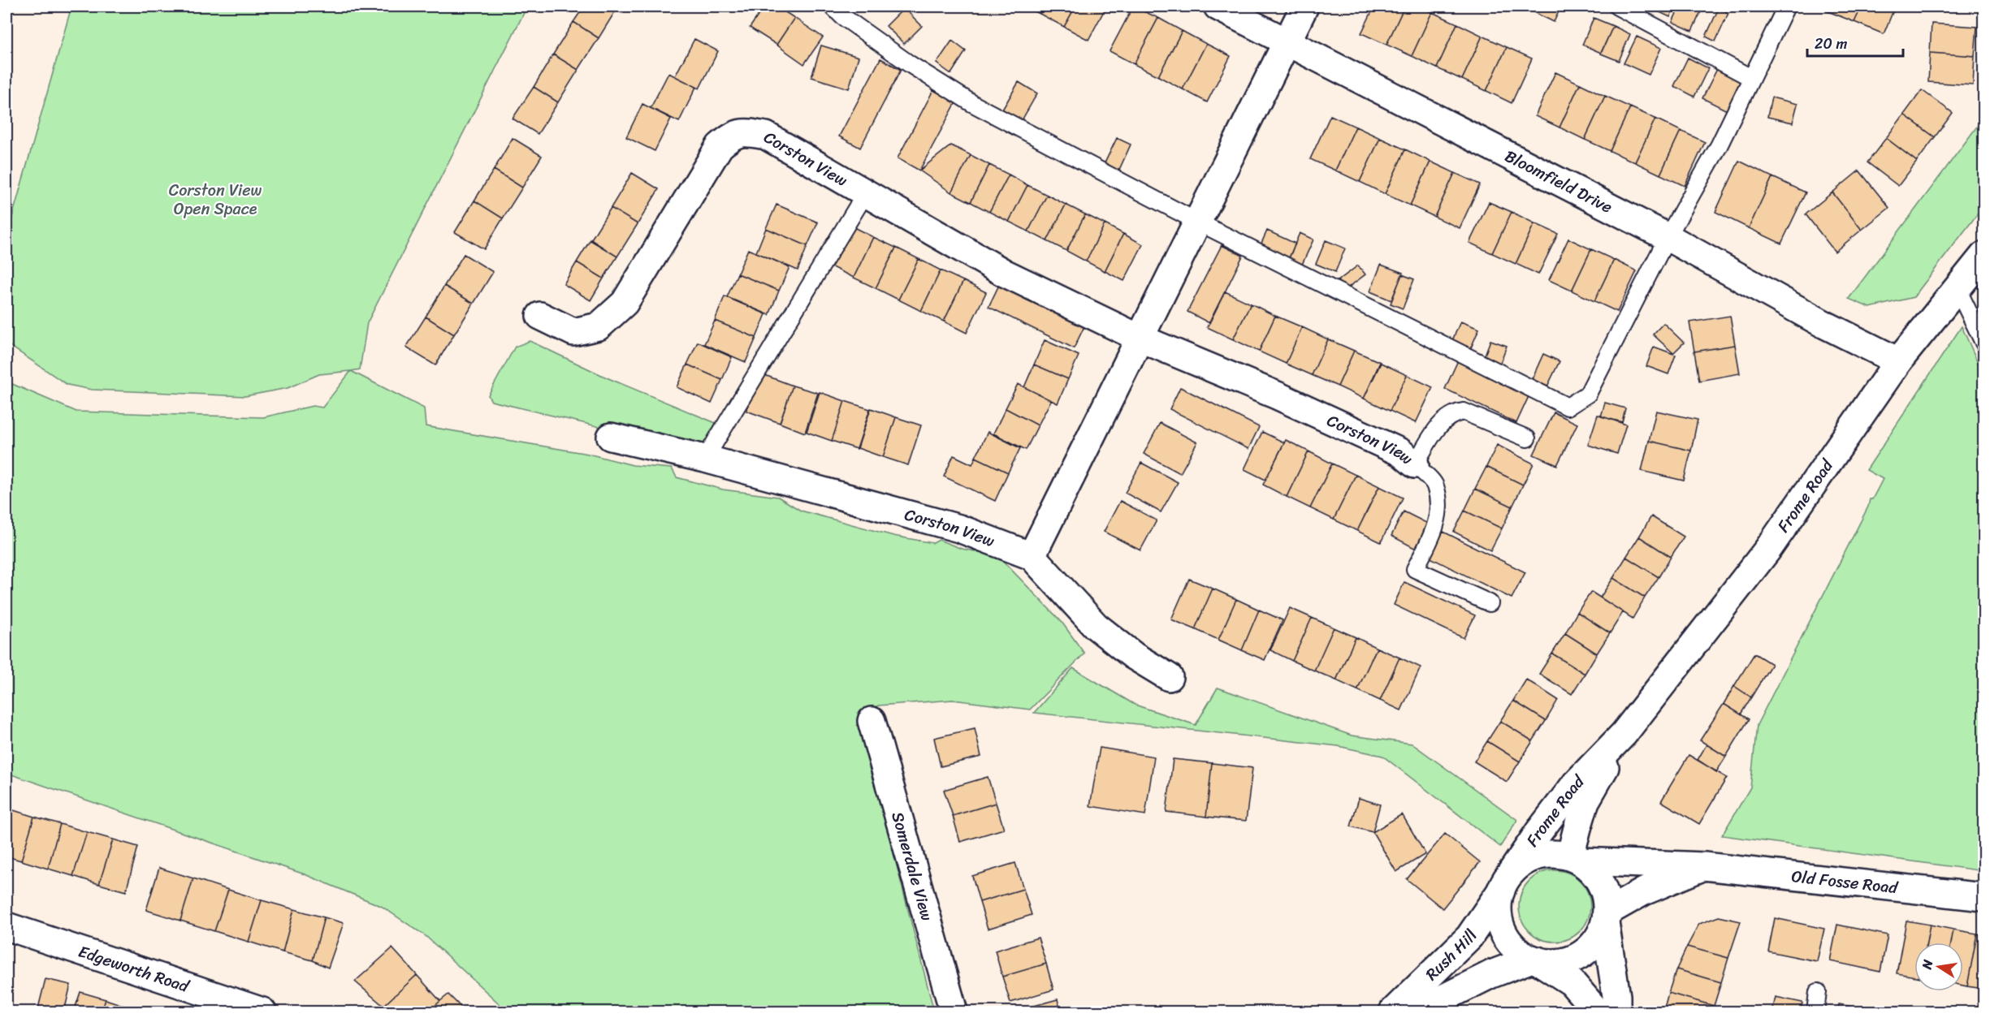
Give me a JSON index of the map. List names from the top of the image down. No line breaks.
{"streets":{"street":["Corston View","Bloomfield Drive","Frome Road","Somerdale View","Old Fosse Road","Rush Hill","Edgeworth Road"]},"crossings":[["Bloomfield Drive","Frome Road"],["Frome Road","Old Fosse Road"],["Frome Road","Rush Hill"],["Old Fosse Road","Rush Hill"]],"parks":["Corston View Open Space"],"scale_bar":"20 m","north":"left"}
